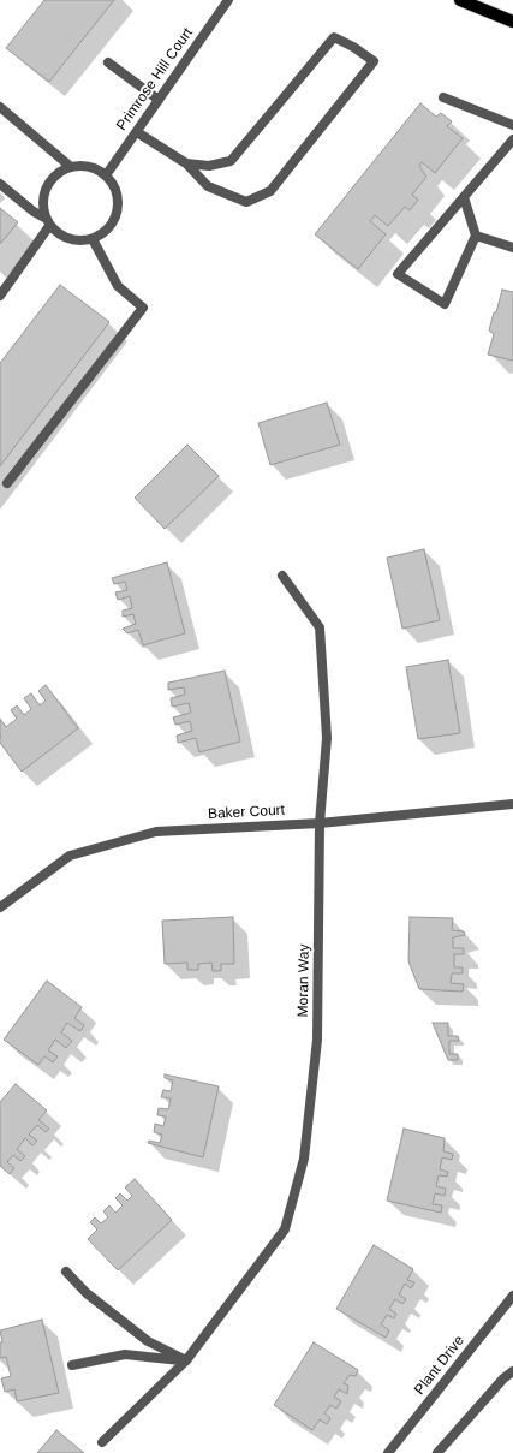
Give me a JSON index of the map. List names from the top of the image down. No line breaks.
{"streets":{"street":["Primrose Hill Court","Baker Court","Moran Way","Plant Drive"]},"crossings":[["Baker Court","Moran Way"]]}
